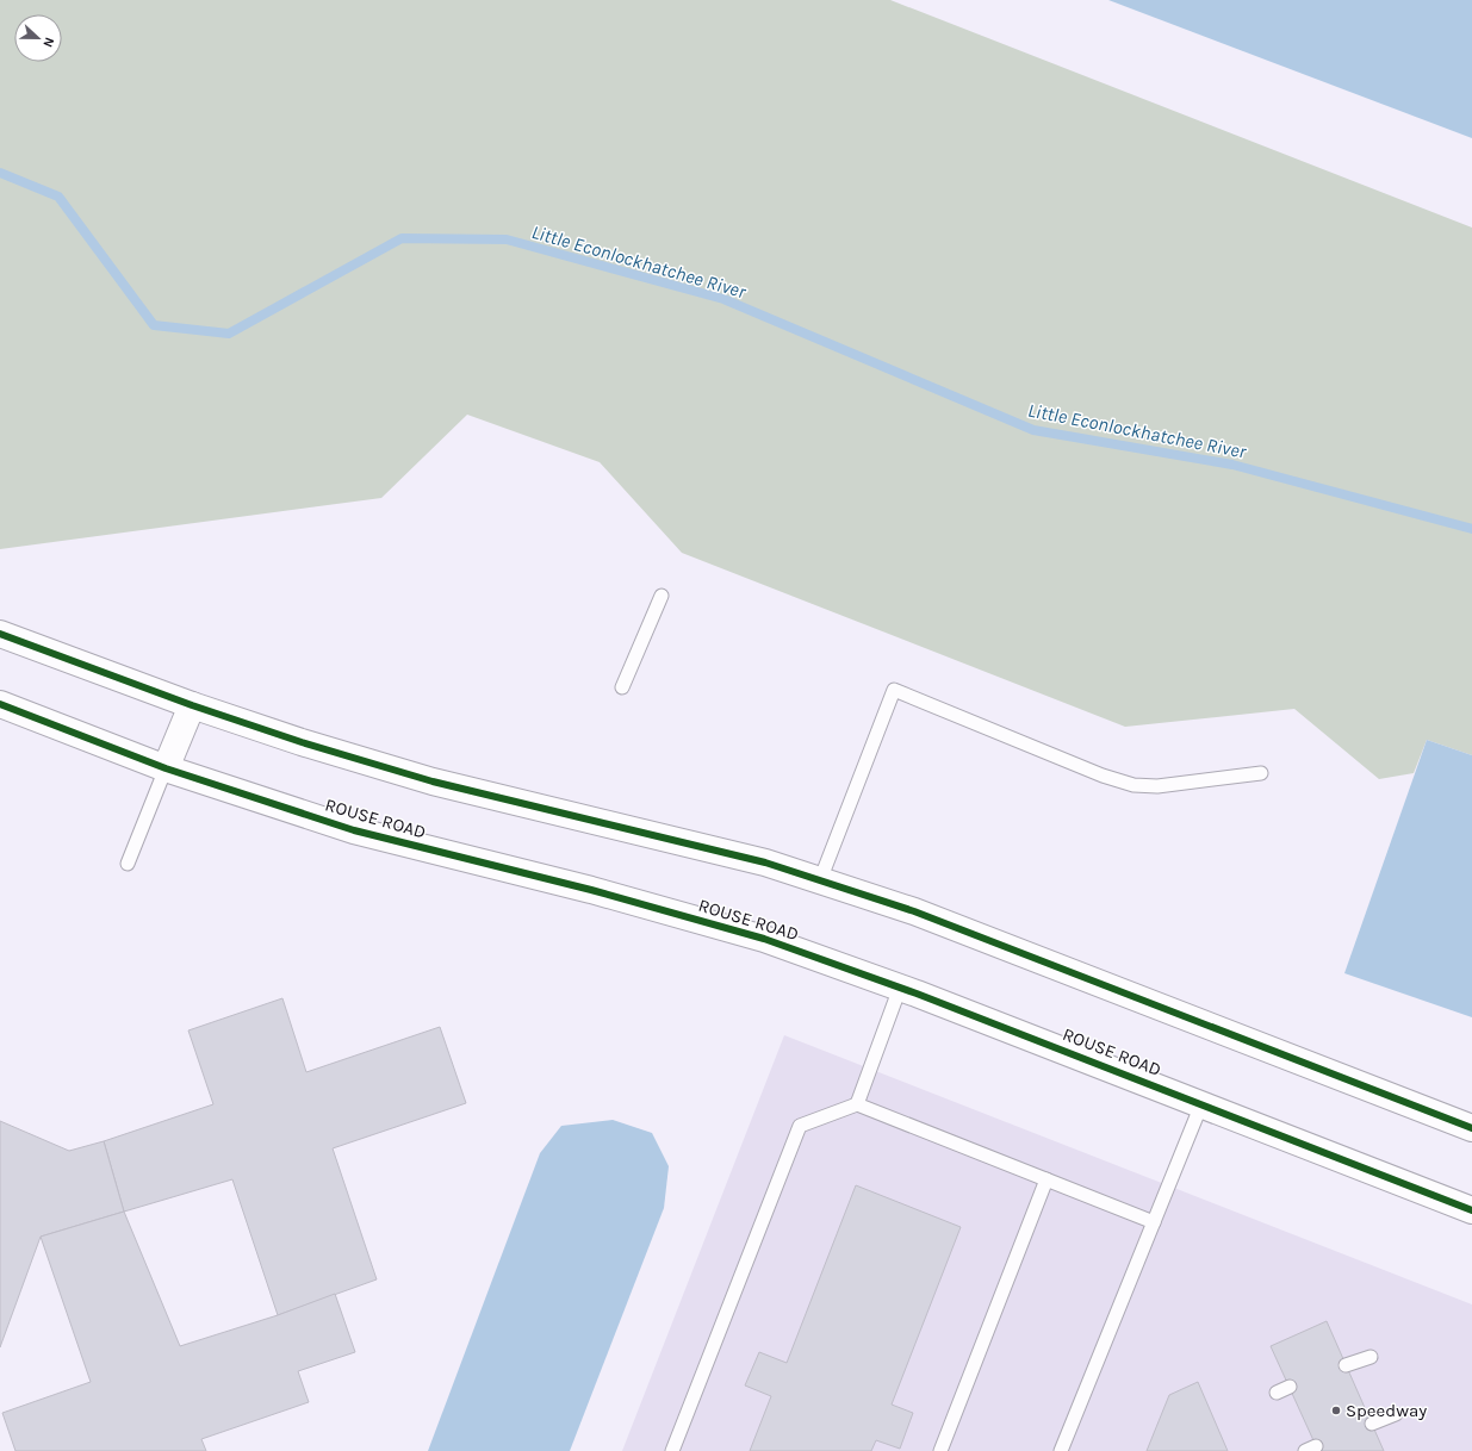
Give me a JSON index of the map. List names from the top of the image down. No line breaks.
{"streets":{"street":["ROUSE ROAD"]},"water":["Little Econlockhatchee River"],"places":["Speedway"],"north":"right"}
